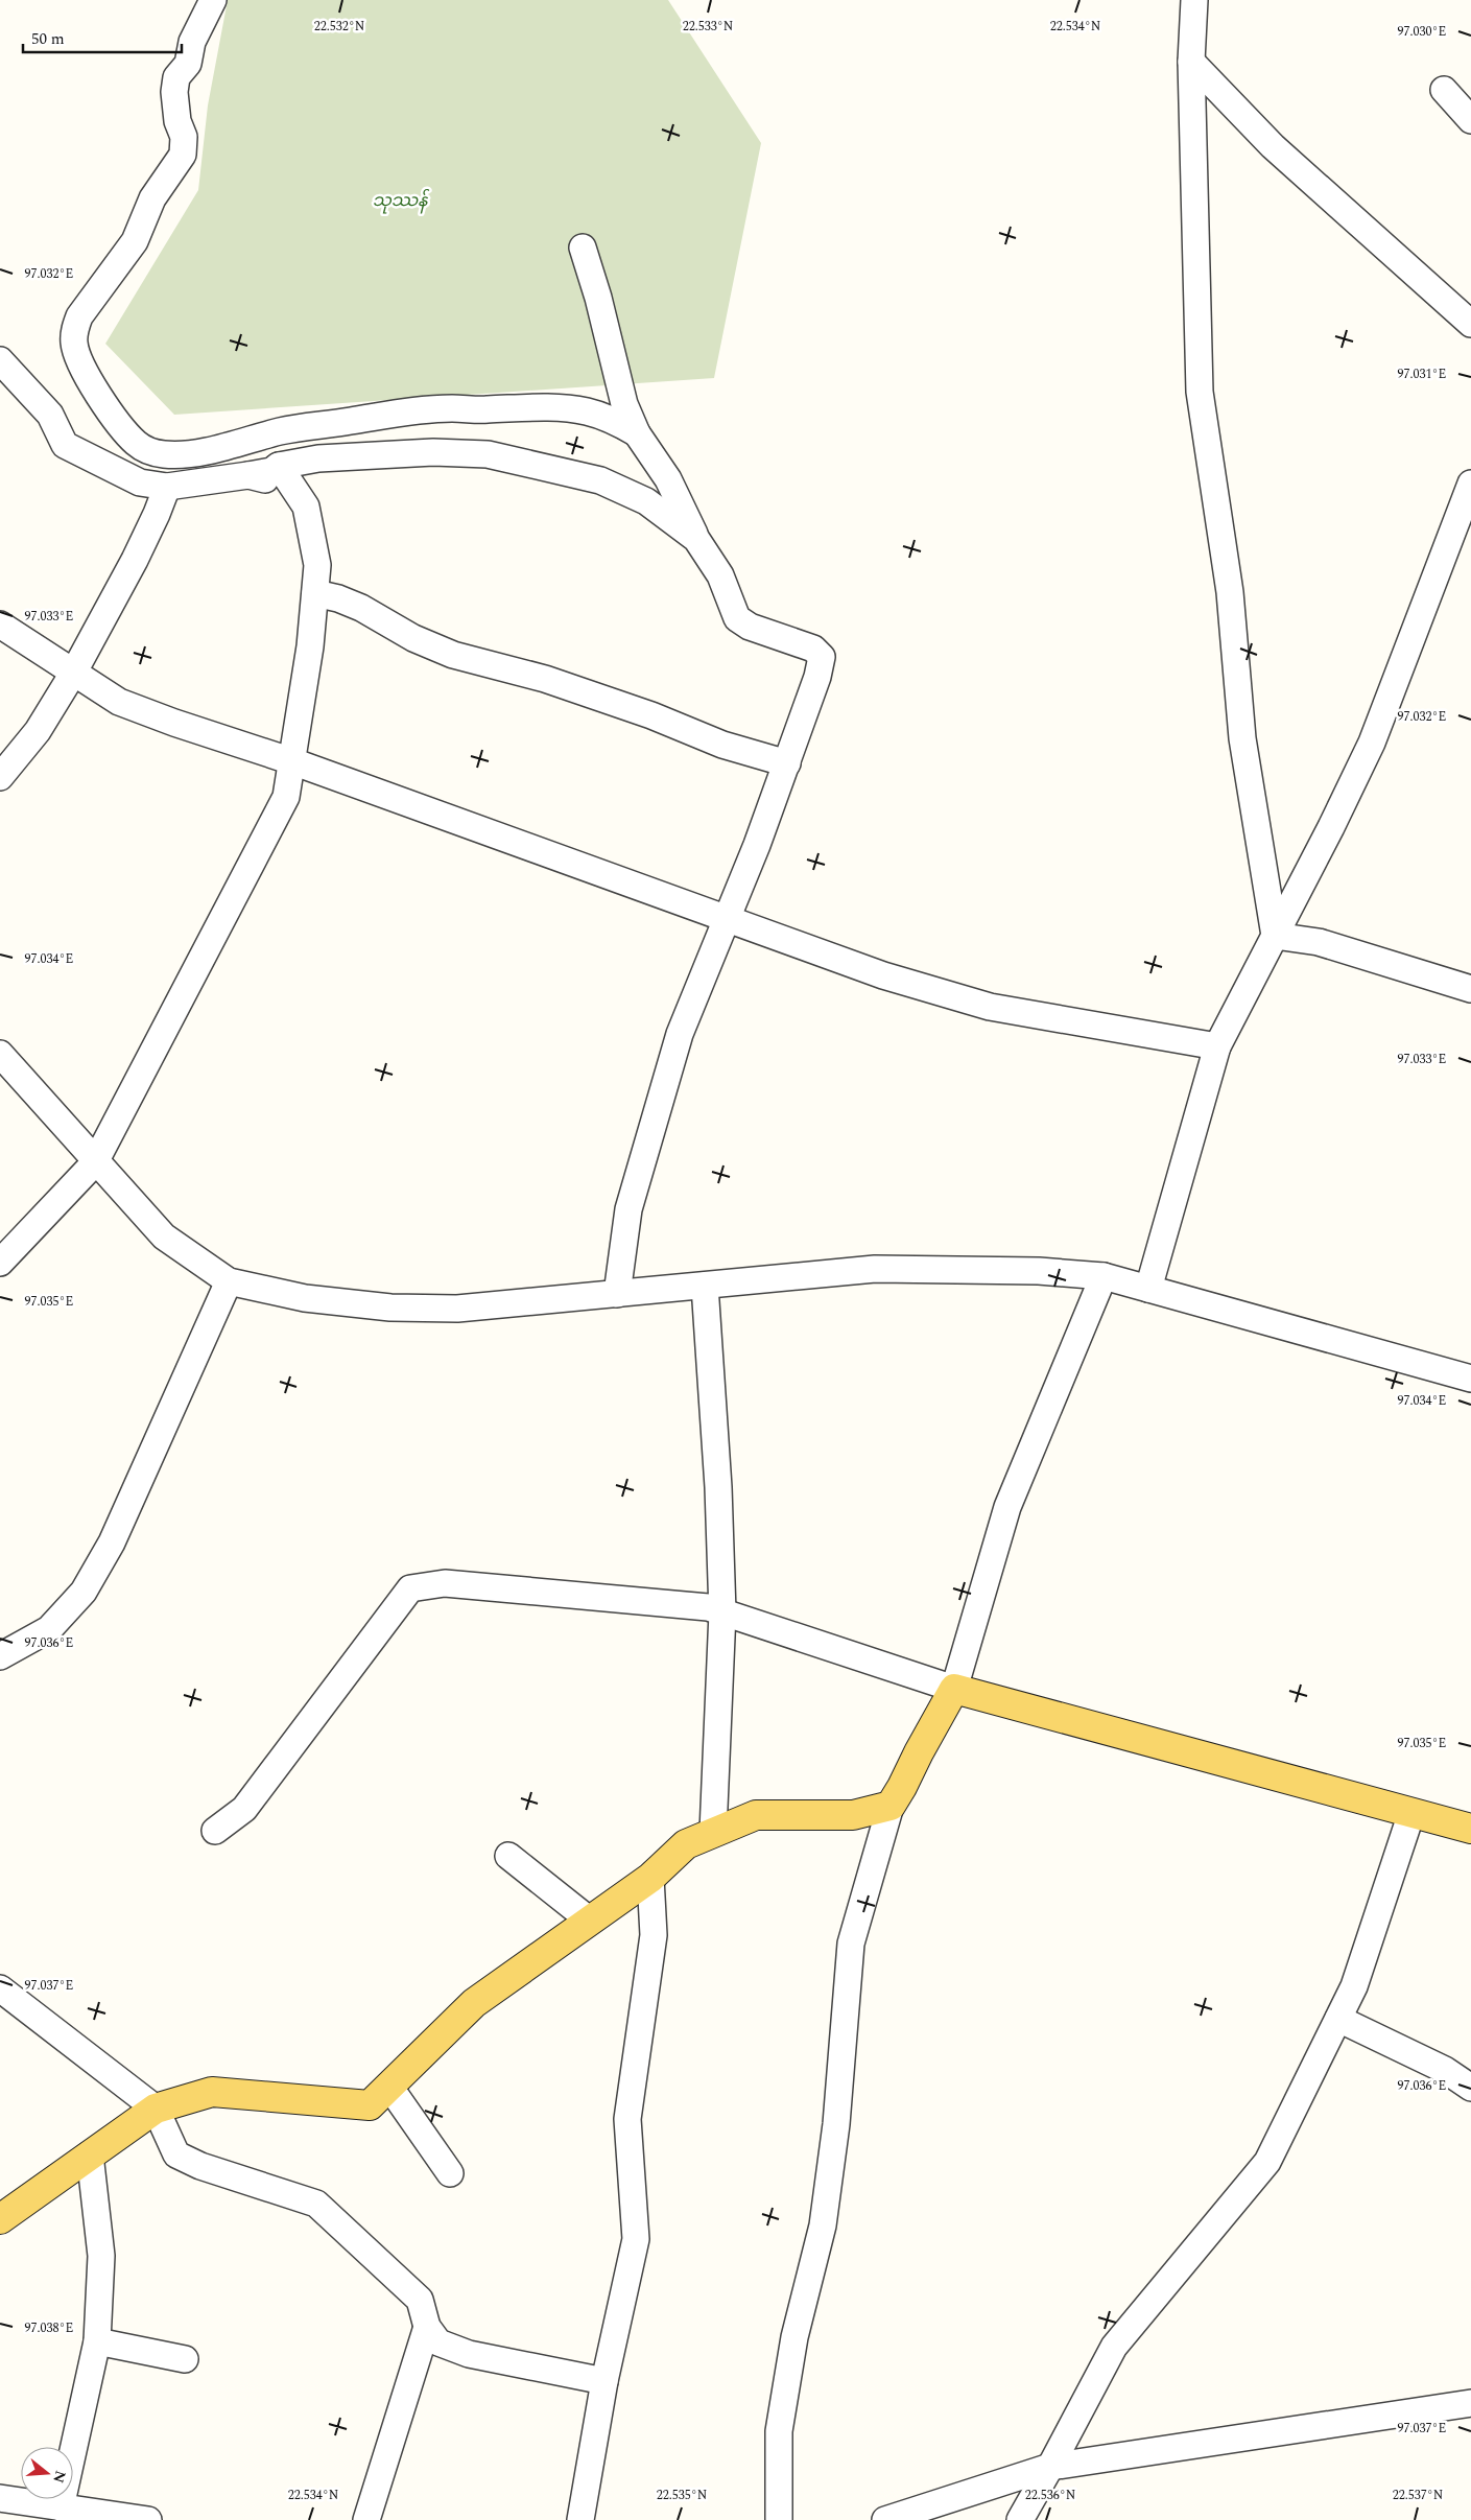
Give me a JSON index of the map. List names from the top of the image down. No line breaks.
{"parks":["သုဿန်"],"scale_bar":"50 m","north":"right","coordinates":["22.532°N","22.533°N","22.534°N","97.030°E","97.032°E","97.031°E","97.033°E","97.034°E","97.035°E","97.036°E","97.037°E","97.038°E","22.535°N","22.536°N","22.537°N"]}
